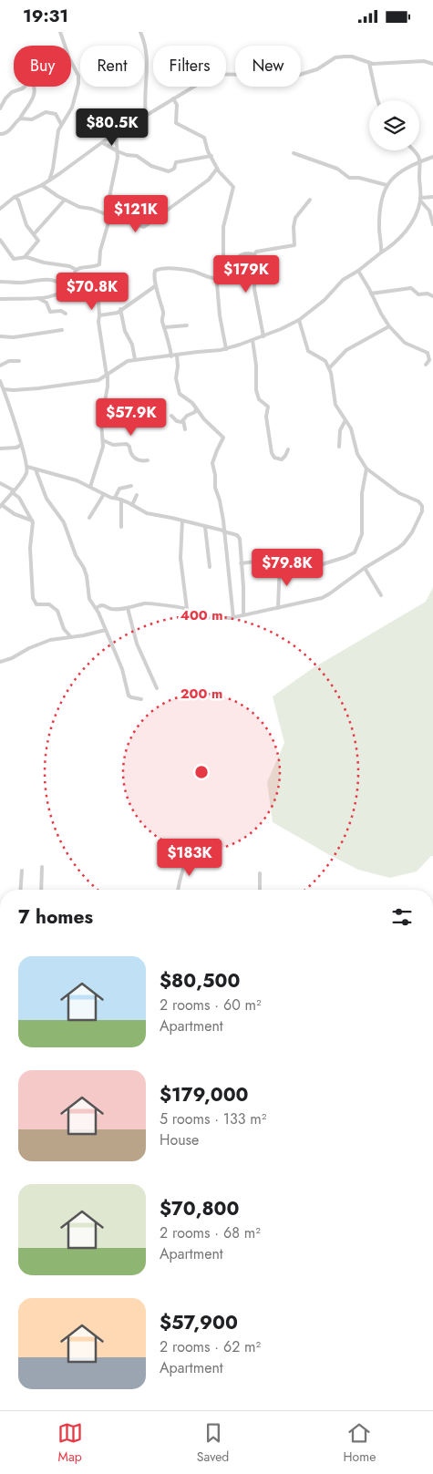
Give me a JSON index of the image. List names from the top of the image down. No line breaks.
{"page":{"status":"19:31","chip":["Buy","Rent","Filters","New"],"price":["$80.5K","$121K","$179K","$70.8K","$57.9K","$79.8K","$183K"],"heading":"7 homes","list":[{"name":"$80,500","note":"2 rooms · 60 m² · Apartment"},{"name":"$179,000","note":"5 rooms · 133 m² · House"},{"name":"$70,800","note":"2 rooms · 68 m² · Apartment"},{"name":"$57,900","note":"2 rooms · 62 m² · Apartment"}],"tabs":["Map","Saved","Home"]},"rings":["400 m","200 m"]}
